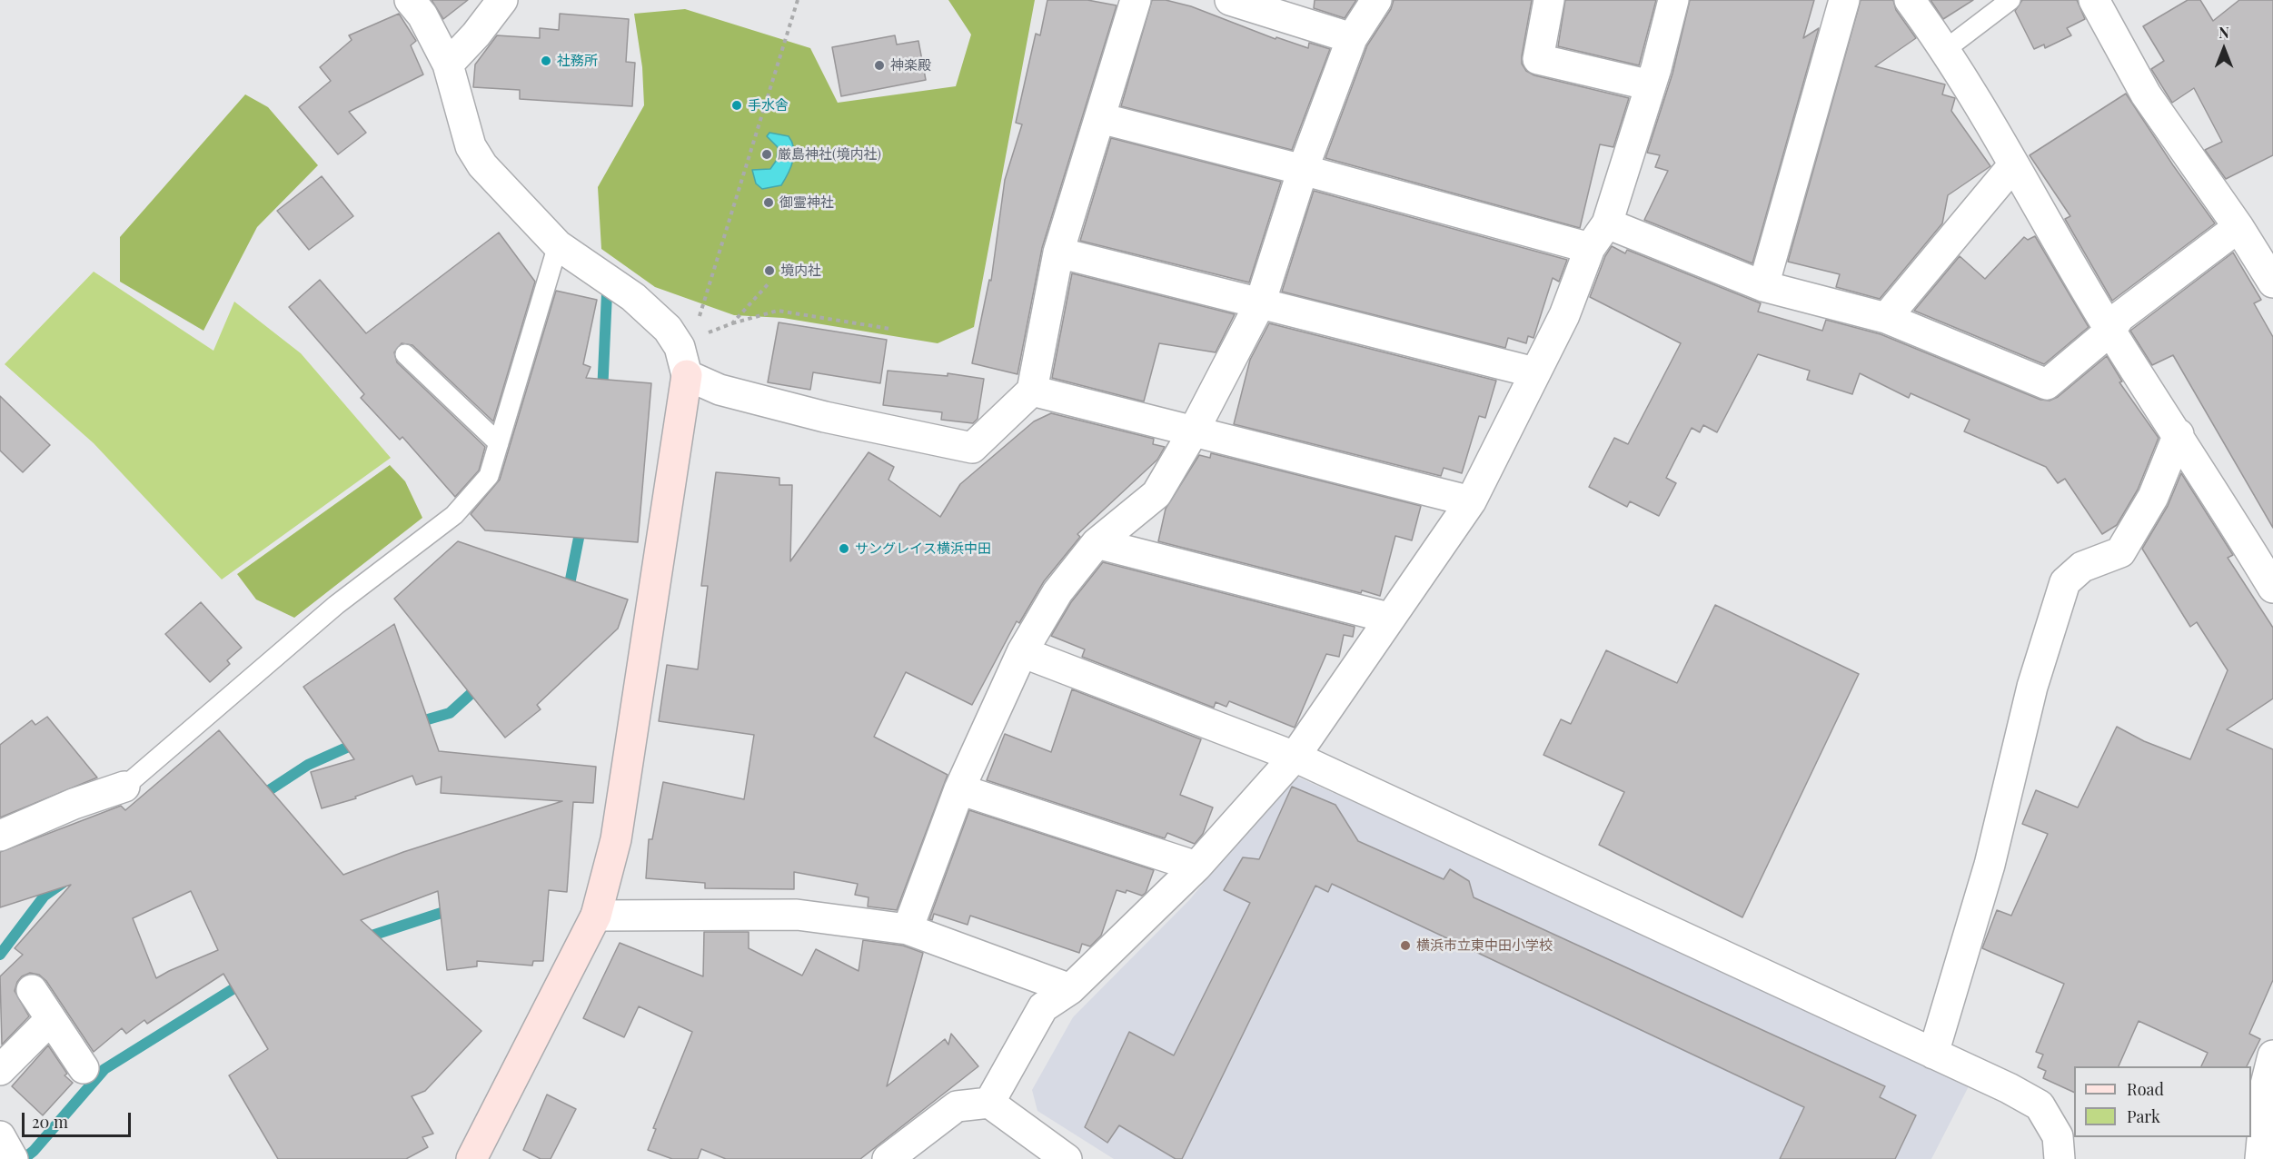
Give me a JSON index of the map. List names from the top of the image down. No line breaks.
{"places":["社務所","神楽殿","手水舎","厳島神社(境内社)","御霊神社","境内社","サングレイス横浜中田","横浜市立東中田小学校"],"legend":["Road","Park"],"scale_bar":"20 m","north":"top"}
